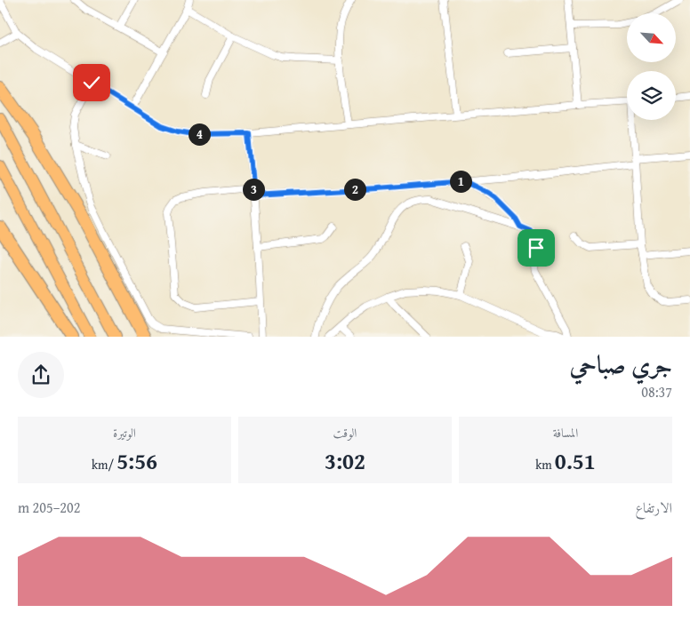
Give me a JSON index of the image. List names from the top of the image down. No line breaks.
{"north":"bottom right","page":{"pins":["4","1","2","3"],"heading":["جري صباحي","08:37"],"stats":[["المسافة","0.51 km"],["الوقت","3:02"],["الوتيرة","5:56 /km"]],"chart":["الارتفاع","202–205 m"]}}
